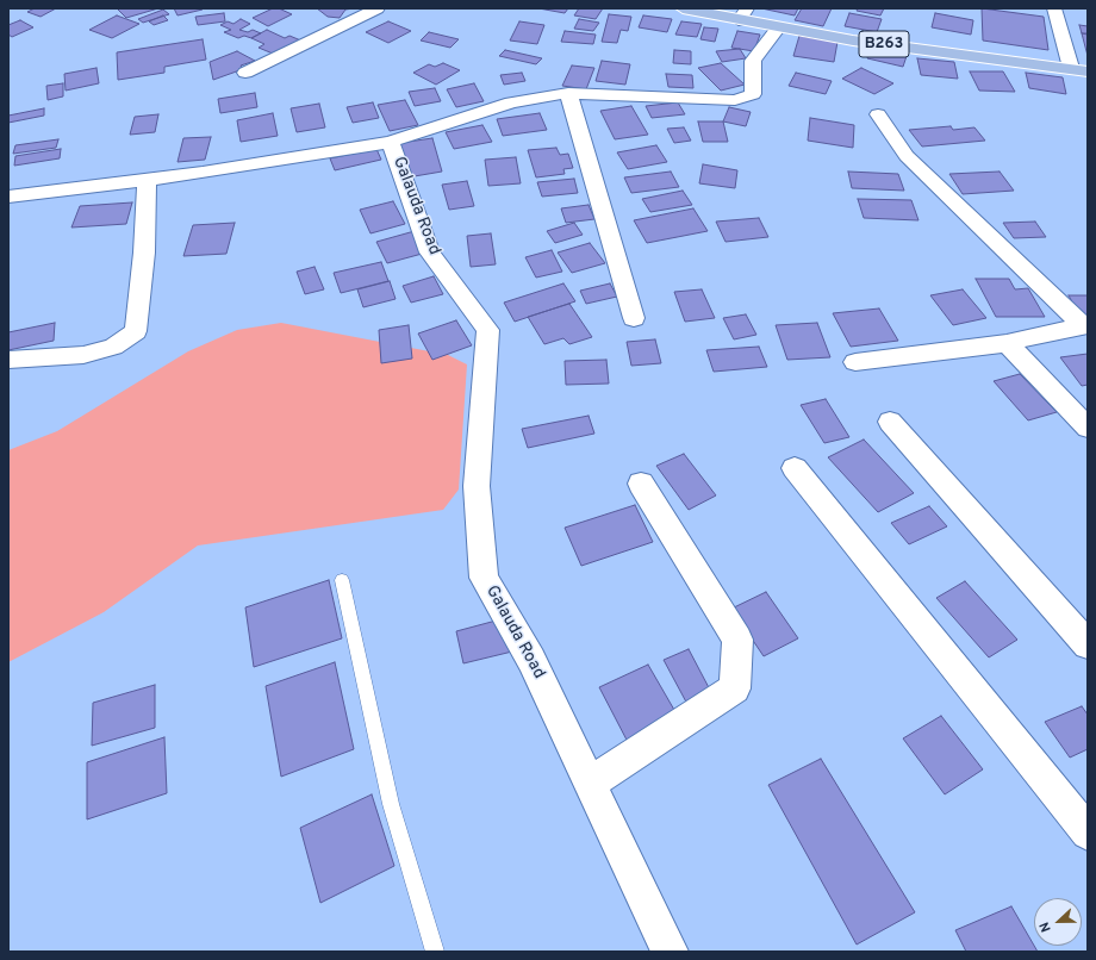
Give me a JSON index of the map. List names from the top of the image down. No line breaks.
{"streets":{"main road":["B263"],"street":["Galauda Road"]},"crossings":[["B263","Galauda Road"]],"north":"left"}
